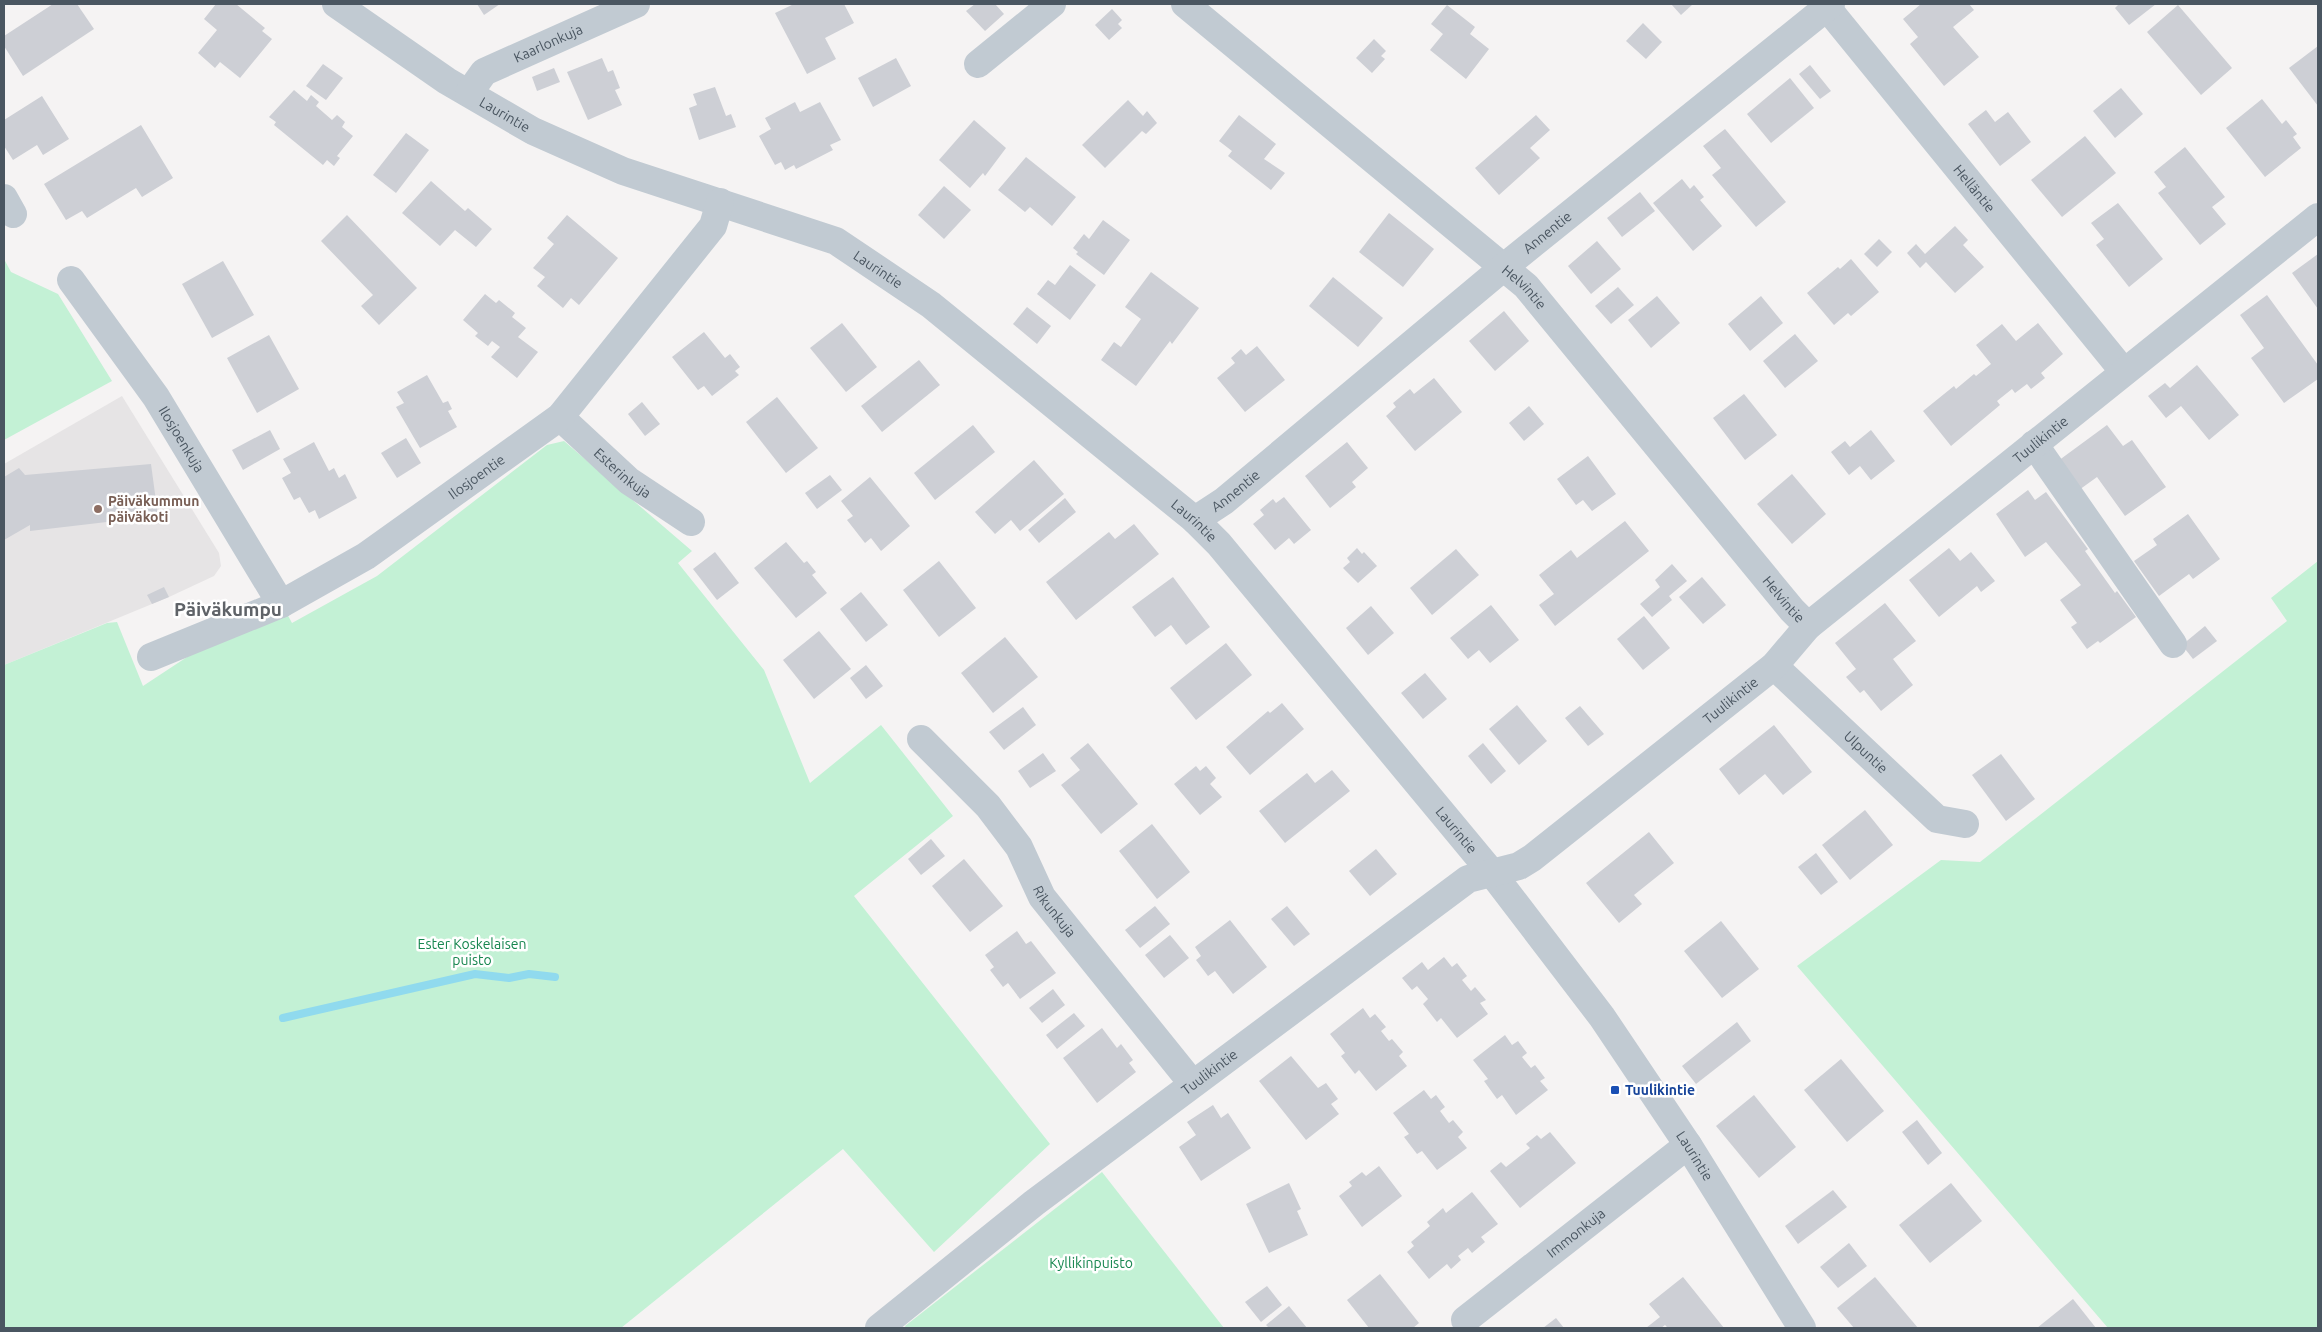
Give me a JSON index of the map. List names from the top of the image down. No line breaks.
{"streets":{"street":["Kaarlonkuja","Laurintie","Helläntie","Annentie","Helvintie","Ilosjoenkuja","Tuulikintie","Esterinkuja","Ilosjoentie","Ulpuntie","Rikunkuja","Immonkuja"]},"crossings":[["Kaarlonkuja","Laurintie"],["Laurintie","Annentie"],["Laurintie","Tuulikintie"],["Laurintie","Ilosjoentie"],["Laurintie","Immonkuja"],["Helläntie","Annentie"],["Helläntie","Tuulikintie"],["Annentie","Helvintie"],["Helvintie","Tuulikintie"],["Ilosjoenkuja","Ilosjoentie"],["Tuulikintie","Ulpuntie"],["Tuulikintie","Rikunkuja"],["Esterinkuja","Ilosjoentie"]],"districts":["Päiväkumpu"],"parks":["Ester Koskelaisen puisto","Kyllikinpuisto"],"places":{"other":["Päiväkummun päiväkoti"],"transit":["Tuulikintie"]}}
